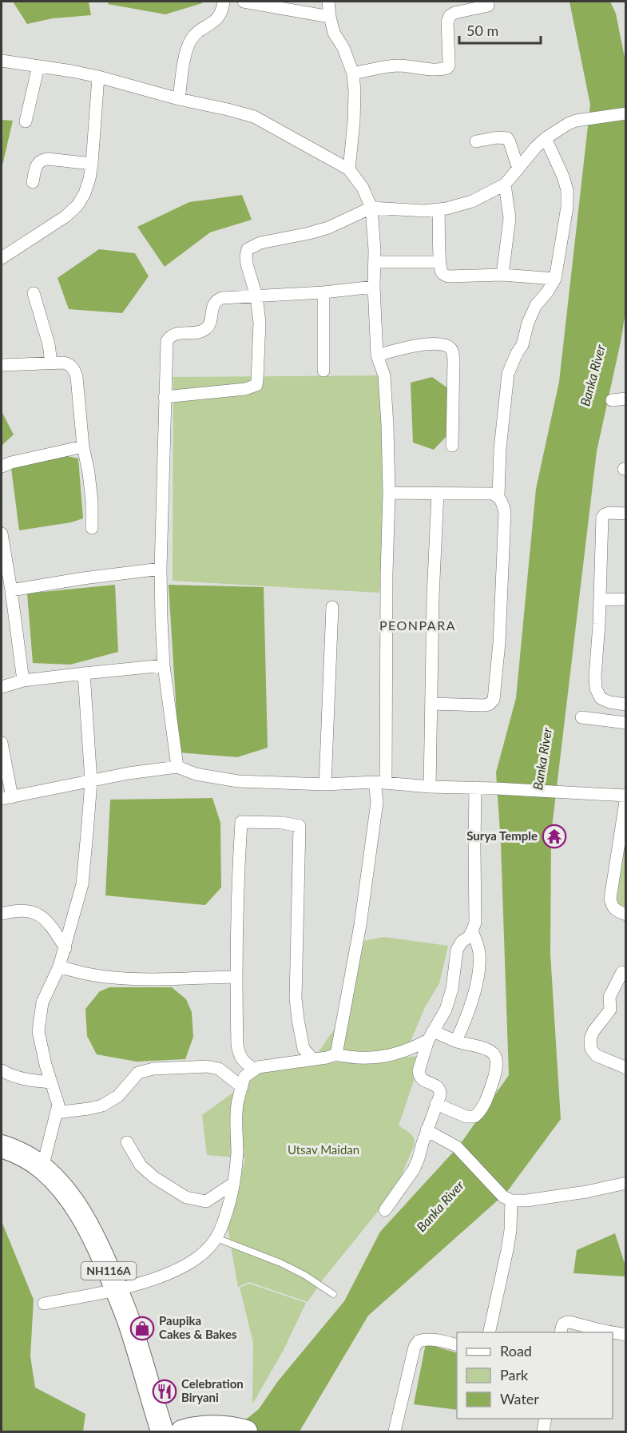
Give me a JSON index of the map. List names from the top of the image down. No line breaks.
{"streets":{"highway":["NH116A"]},"districts":["PEONPARA"],"water":["Banka River"],"parks":["Utsav Maidan"],"places":{"temple":["Surya Temple"],"shop":["Paupika Cakes & Bakes"],"restaurant":["Celebration Biryani"]},"legend":["Road","Park","Water"],"scale_bar":"50 m"}
